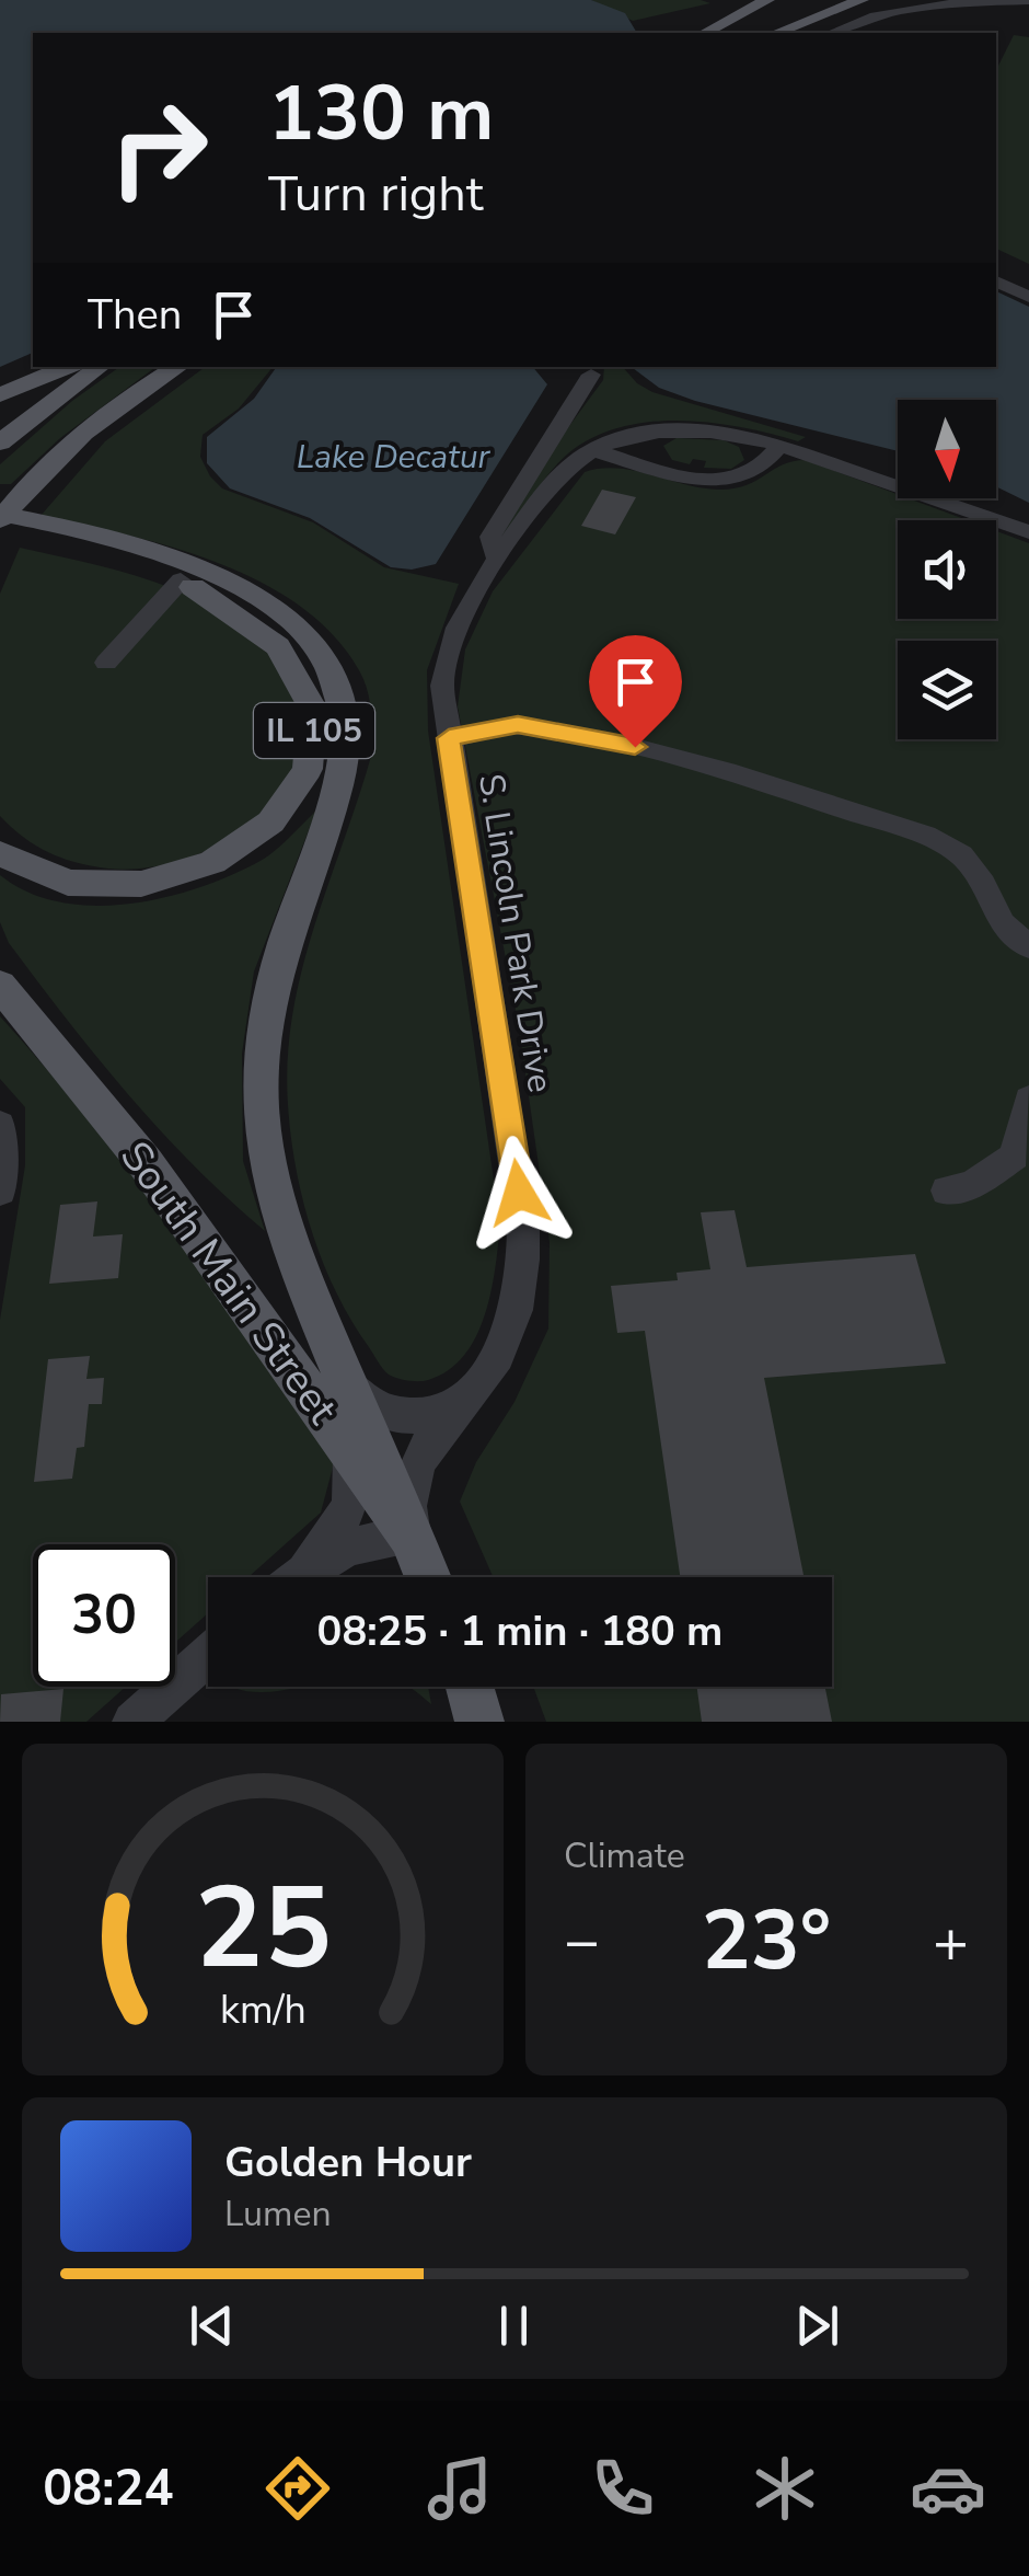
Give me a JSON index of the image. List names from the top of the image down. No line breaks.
{"streets":{"main road":["IL 105","South Main Street"],"street":["S. Lincoln Park Drive"]},"crossings":[["S. Lincoln Park Drive","South Main Street"]],"water":["Lake Decatur"],"north":"bottom","page":{"turn":["130 m","Turn right"],"then":"Then","limit":"30","trip":"08:25 · 1 min · 180 m","tile":"Climate","heat":["−","23°","+"],"song":["Golden Hour","Lumen"],"tabs":"08:24","gauge":["25","km/h"]}}
